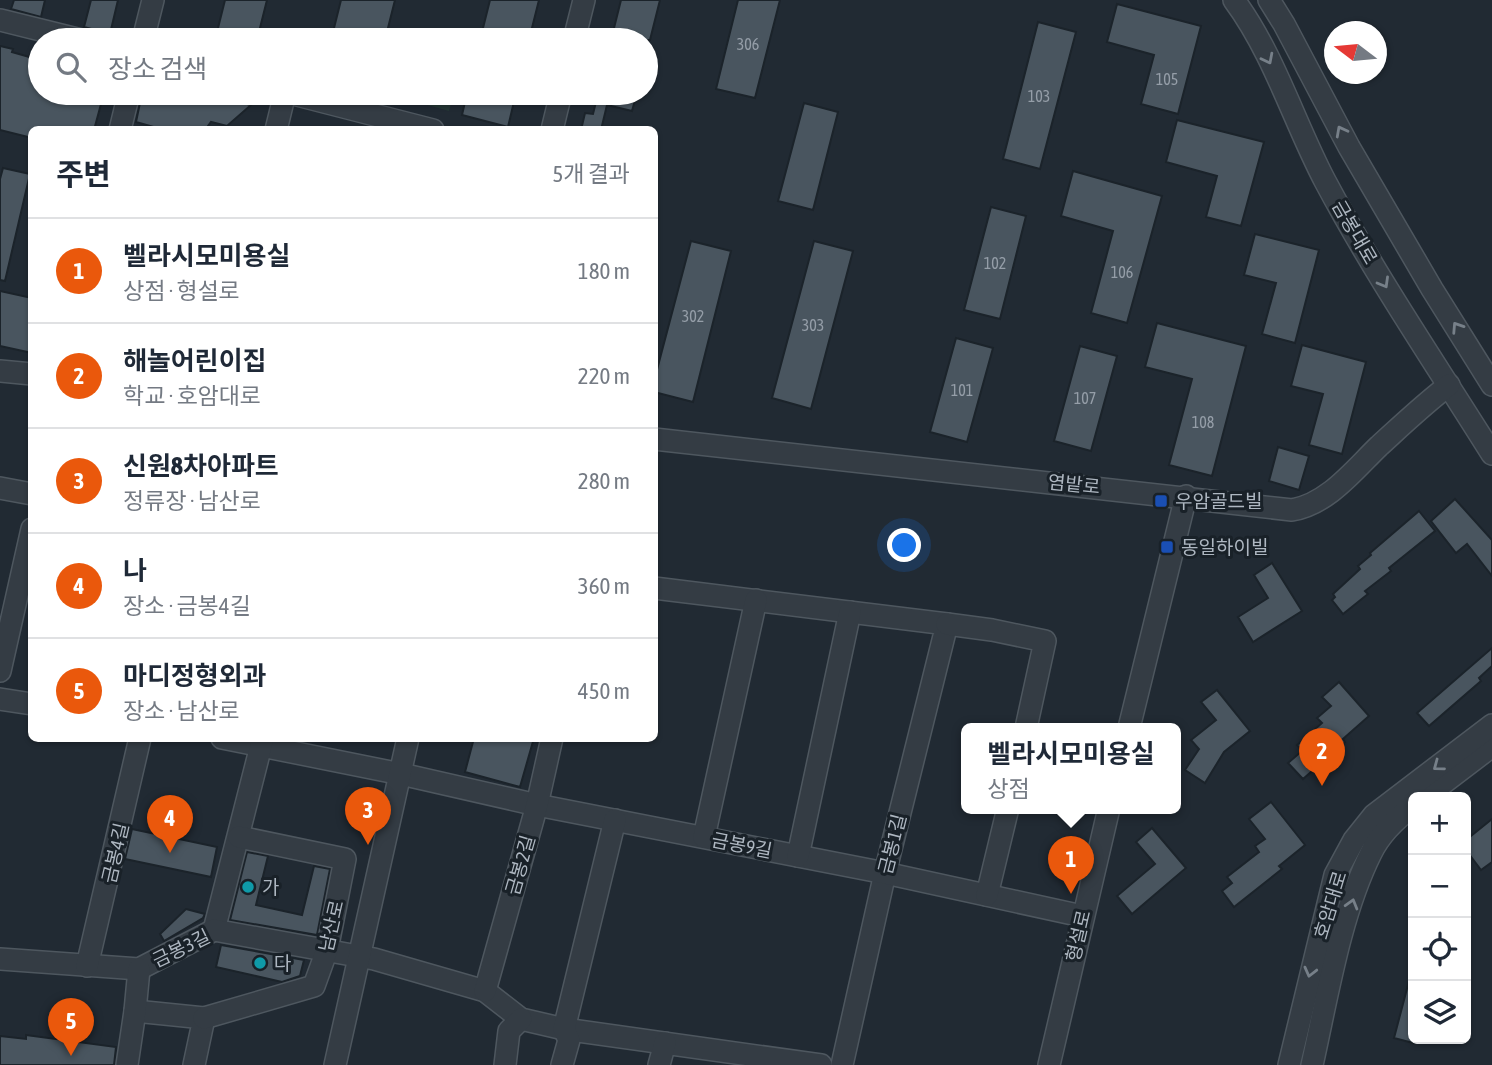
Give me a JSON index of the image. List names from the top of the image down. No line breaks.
{"streets":{"street":["금봉대로","염밭로","금봉1길","금봉9길","금봉4길","금봉2길","호암대로","남산로","형설로","금봉3길"]},"crossings":[["금봉대로","염밭로"],["금봉1길","금봉9길"],["금봉9길","금봉2길"],["금봉9길","남산로"],["금봉9길","형설로"],["금봉4길","금봉3길"],["남산로","금봉3길"]],"places":{"transit":["우암골드빌","동일하이빌"],"other":["가","다"]},"house_numbers":["306","105","103","102","106","302","303","101","107","108"],"north":"left","page":{"search":"장소 검색","heading":["주변","5개 결과"],"list":[{"mark":"1","name":"벨라시모미용실","note":"상점 · 형설로","value":"180 m"},{"mark":"2","name":"해놀어린이집","note":"학교 · 호암대로","value":"220 m"},{"mark":"3","name":"신원8차아파트","note":"정류장 · 남산로","value":"280 m"},{"mark":"4","name":"나","note":"장소 · 금봉4길","value":"360 m"},{"mark":"5","name":"마디정형외과","note":"장소 · 남산로","value":"450 m"}],"popup":["벨라시모미용실","상점"],"pins":["2","3","4","1","5"],"map_buttons":["+","−"]}}
